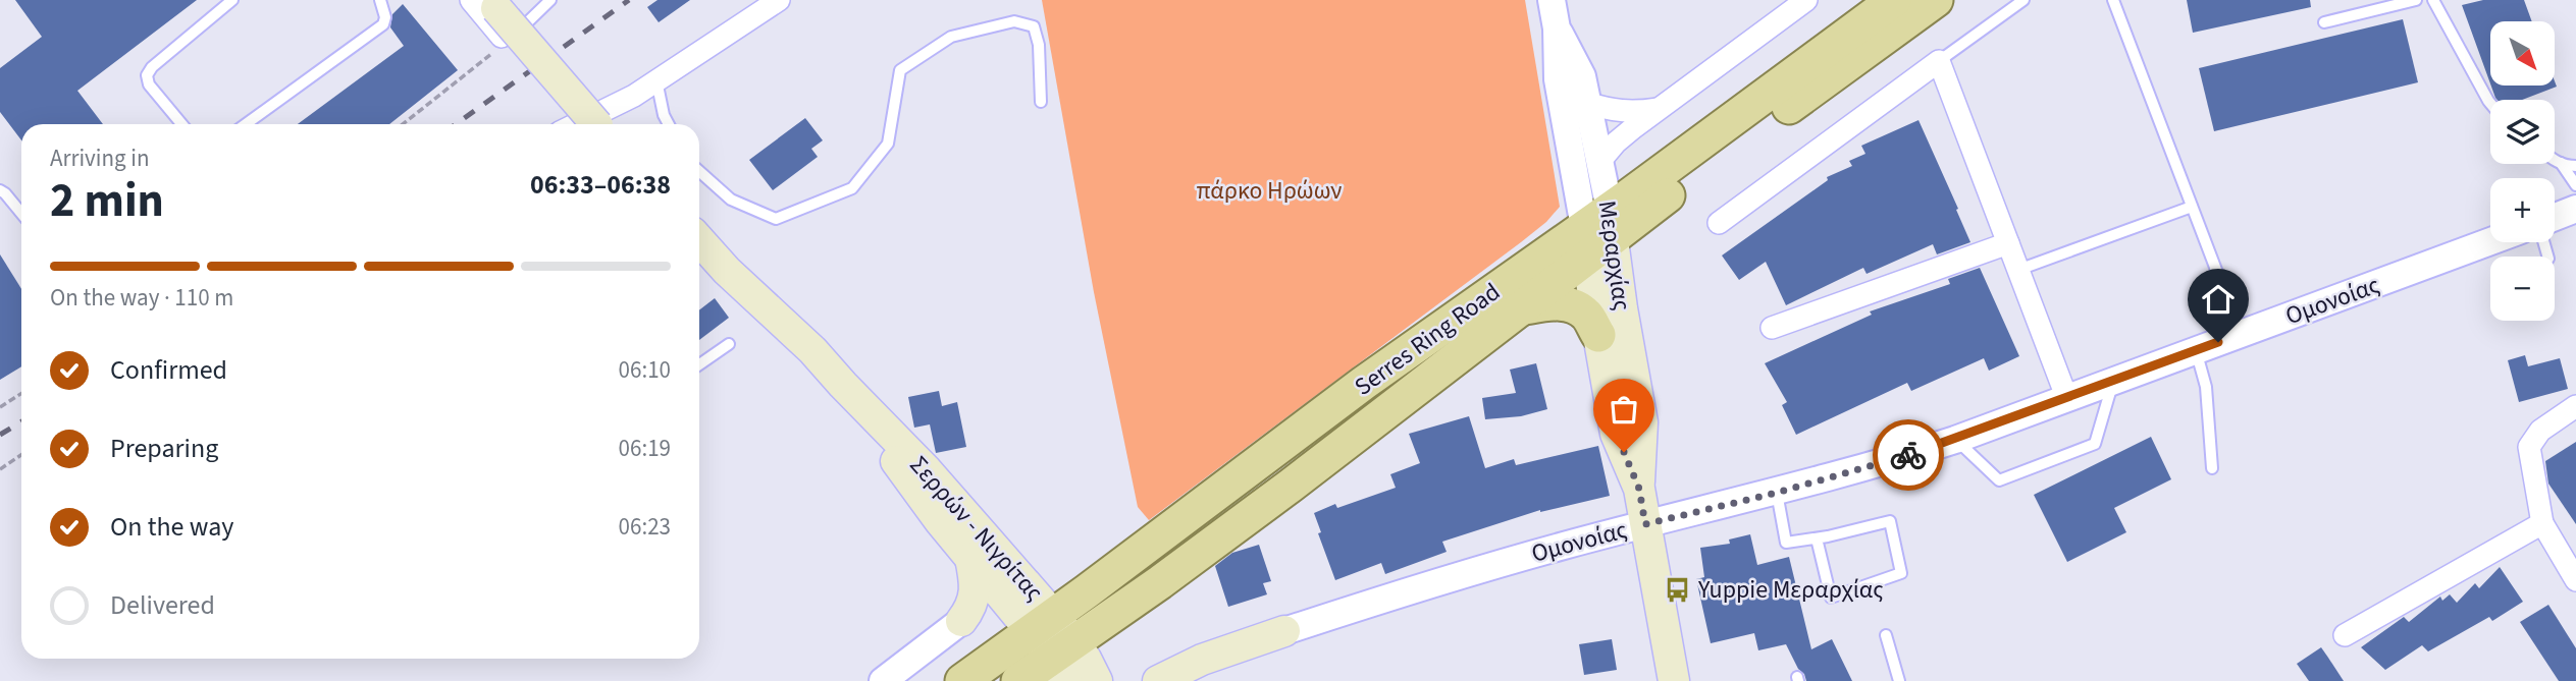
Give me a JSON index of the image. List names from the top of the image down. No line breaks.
{"streets":{"main road":["Μεραρχίας","Serres Ring Road","Σερρών - Νιγρίτας"],"street":["Ομονοίας"]},"crossings":[["Μεραρχίας","Ομονοίας"],["Μεραρχίας","Serres Ring Road"],["Serres Ring Road","Σερρών - Νιγρίτας"]],"parks":["πάρκο Ηρώων"],"places":{"bus stop":["Yuppie Μεραρχίας"]},"north":"bottom right","page":{"map_buttons":["+","−"],"heading":["2 min","Arriving in","06:33–06:38"],"bar":"On the way · 110 m","list":[["Confirmed","06:10"],["Preparing","06:19"],["On the way","06:23"],"Delivered"]}}
